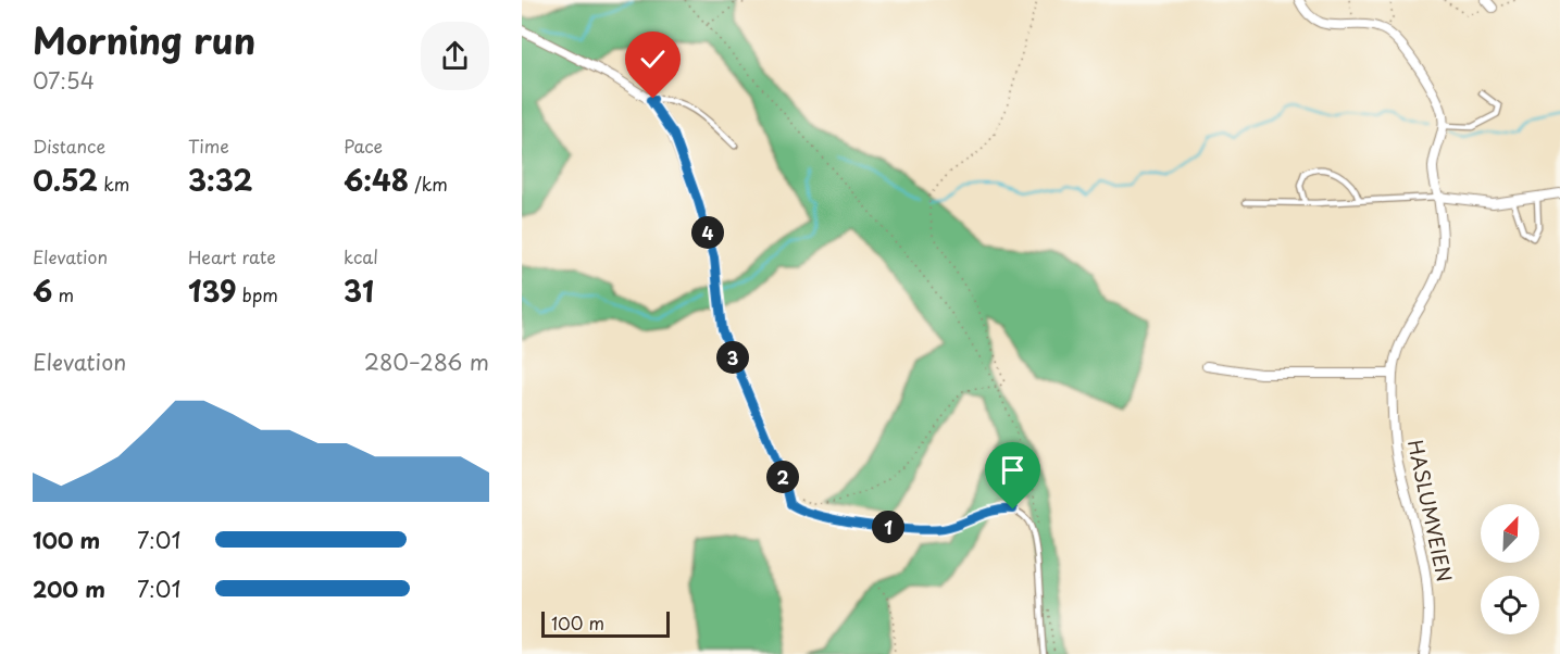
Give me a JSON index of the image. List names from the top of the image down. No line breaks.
{"streets":{"street":["HASLUMVEIEN"]},"scale_bar":"100 m","north":"top right","page":{"heading":["Morning run","07:54"],"stats":[["Distance","0.52 km"],["Time","3:32"],["Pace","6:48 /km"],["Elevation","6 m"],["Heart rate","139 bpm"],["kcal","31"]],"pins":["4","3","2","1"],"chart":["Elevation","280–286 m"],"list":[{"name":"100 m","note":"7:01"},{"name":"200 m","note":"7:01"}],"scale":"100 m"}}
